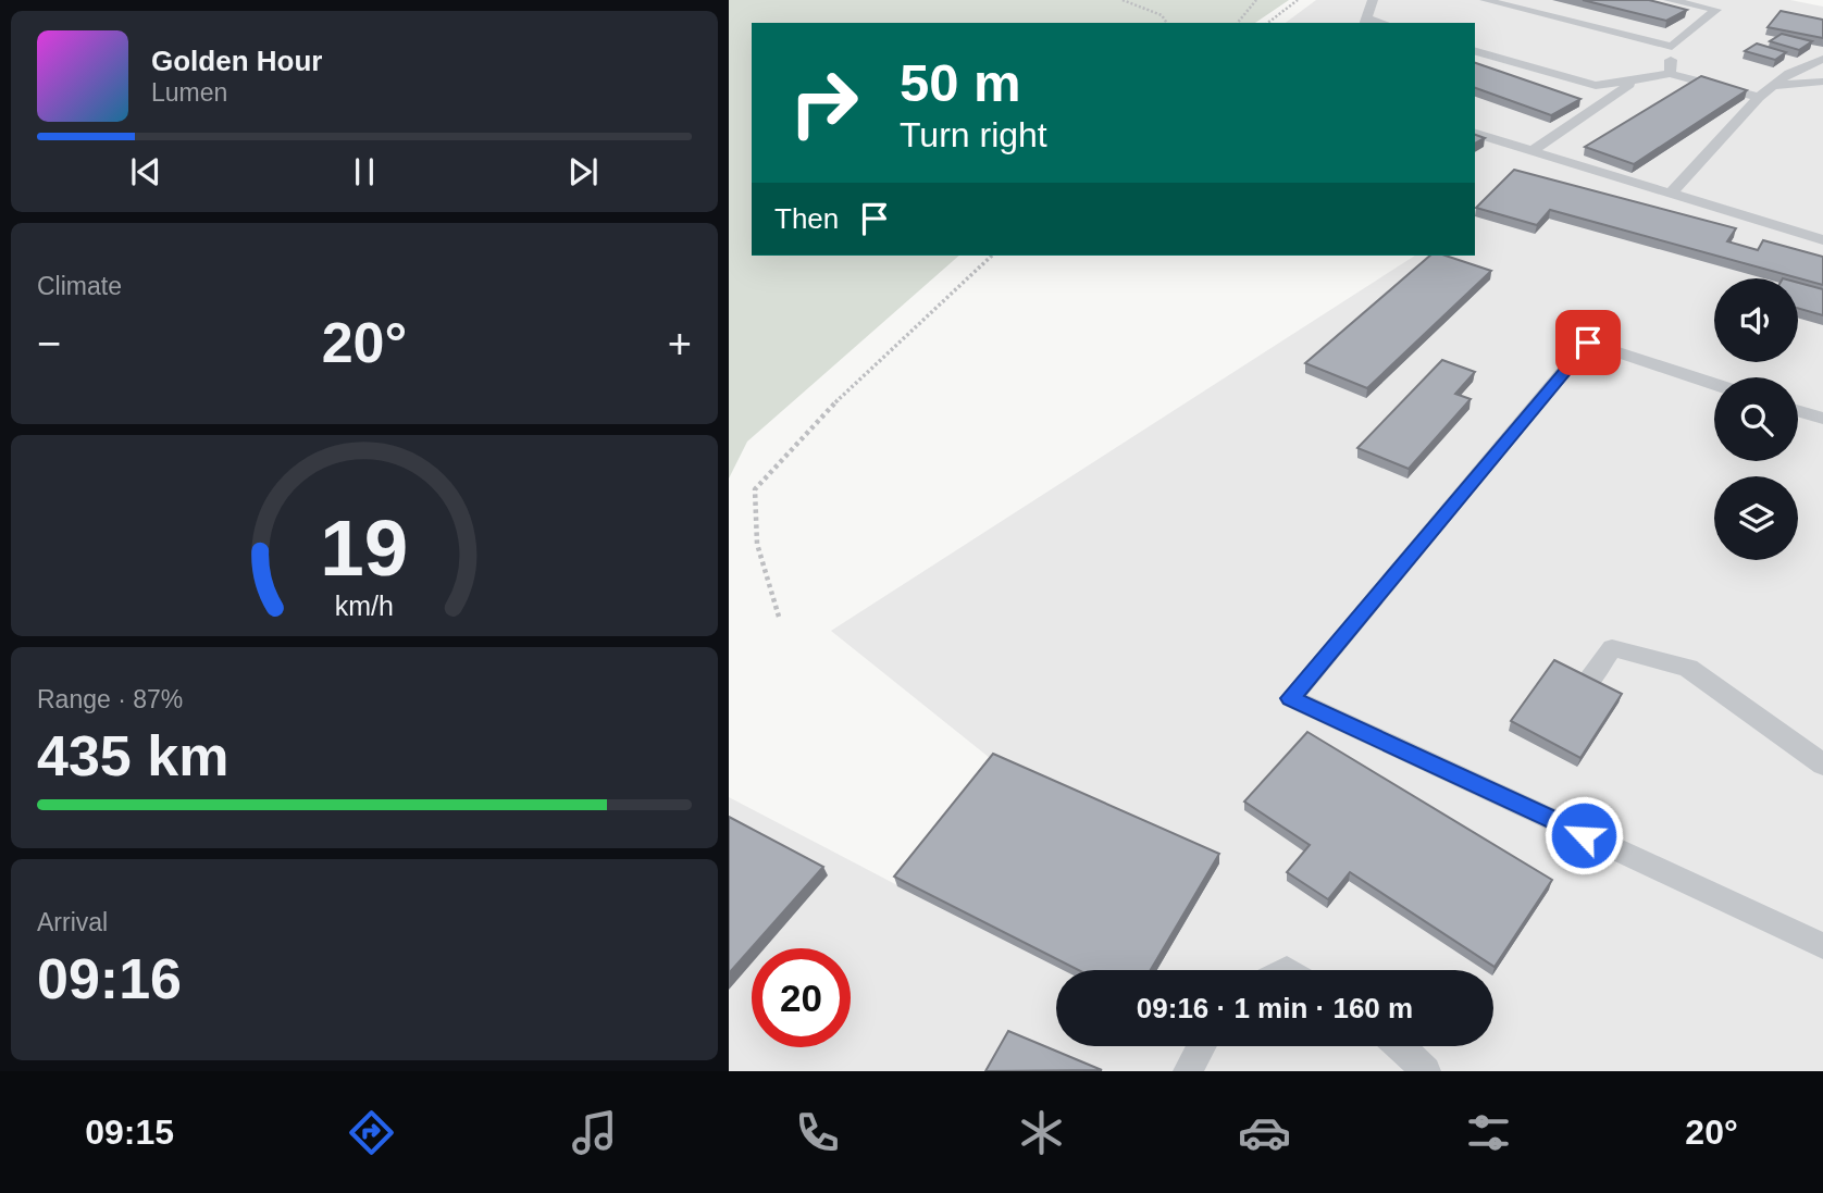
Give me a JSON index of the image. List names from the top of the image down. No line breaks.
{"page":{"turn":["50 m","Turn right"],"song":["Golden Hour","Lumen"],"then":"Then","tile":["Climate",["Range · 87%","435 km"],["Arrival","09:16"]],"heat":["−","20°","+"],"limit":"20","trip":"09:16 · 1 min · 160 m","tabs":["09:15","20°"],"gauge":["19","km/h"]}}
